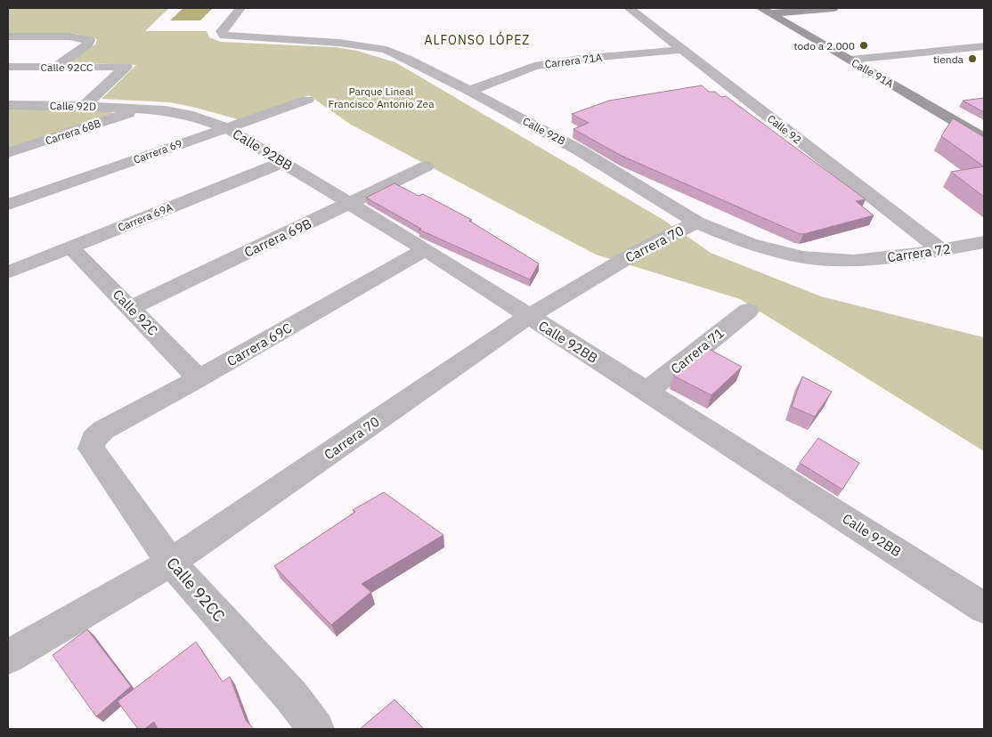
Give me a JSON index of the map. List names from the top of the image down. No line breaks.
{"streets":{"street":["Carrera 71A","Calle 92CC","Calle 91A","Calle 92D","Calle 92","Calle 92B","Carrera 68B","Calle 92BB","Carrera 69","Carrera 69A","Carrera 69B","Carrera 70","Carrera 72","Calle 92C","Carrera 69C","Carrera 71"]},"crossings":[["Carrera 71A","Calle 92"],["Carrera 71A","Calle 92B"],["Calle 92CC","Carrera 68B"],["Calle 92CC","Carrera 70"],["Calle 92CC","Carrera 69C"],["Calle 92D","Carrera 68B"],["Calle 92D","Calle 92BB"],["Calle 92","Carrera 72"],["Calle 92B","Carrera 70"],["Calle 92B","Carrera 72"],["Carrera 68B","Calle 92BB"],["Calle 92BB","Carrera 69"],["Calle 92BB","Carrera 69A"],["Calle 92BB","Carrera 69B"],["Calle 92BB","Carrera 70"],["Calle 92BB","Carrera 69C"],["Calle 92BB","Carrera 71"],["Carrera 69A","Calle 92C"],["Carrera 69B","Calle 92C"],["Calle 92C","Carrera 69C"]],"districts":["ALFONSO LÓPEZ"],"parks":["Parque Lineal Francisco Antonio Zea"],"places":["todo a 2.000","tienda"]}
